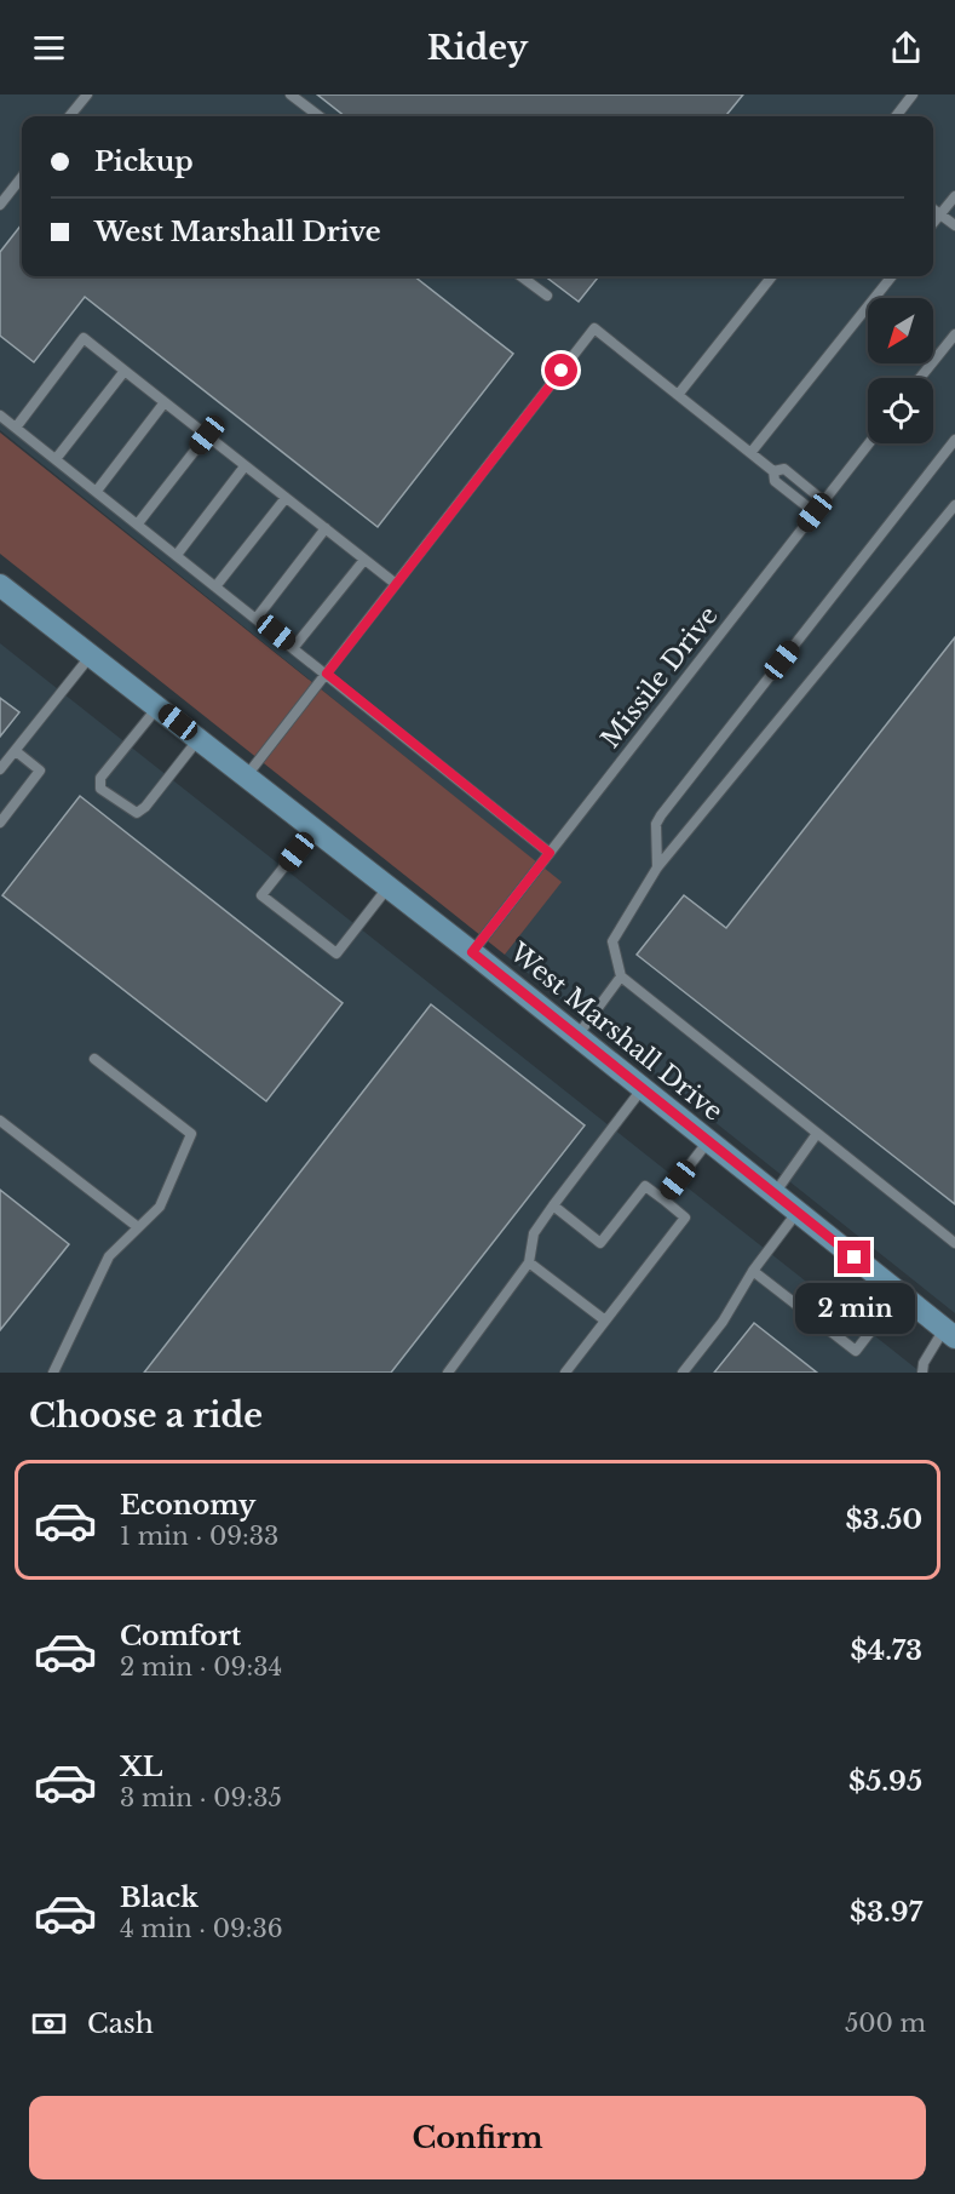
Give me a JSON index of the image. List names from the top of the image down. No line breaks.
{"streets":{"main road":["West Marshall Drive"],"lane":["Missile Drive"]},"crossings":[["Missile Drive","West Marshall Drive"]],"north":"bottom left","page":{"header":"Ridey","banner":["Pickup","West Marshall Drive"],"bubble":"2 min","heading":"Choose a ride","list":[{"name":"Economy","note":"1 min · 09:33","value":"$3.50"},{"name":"Comfort","note":"2 min · 09:34","value":"$4.73"},{"name":"XL","note":"3 min · 09:35","value":"$5.95"},{"name":"Black","note":"4 min · 09:36","value":"$3.97"}],"pay":["Cash","500 m"],"buttons":"Confirm"}}
